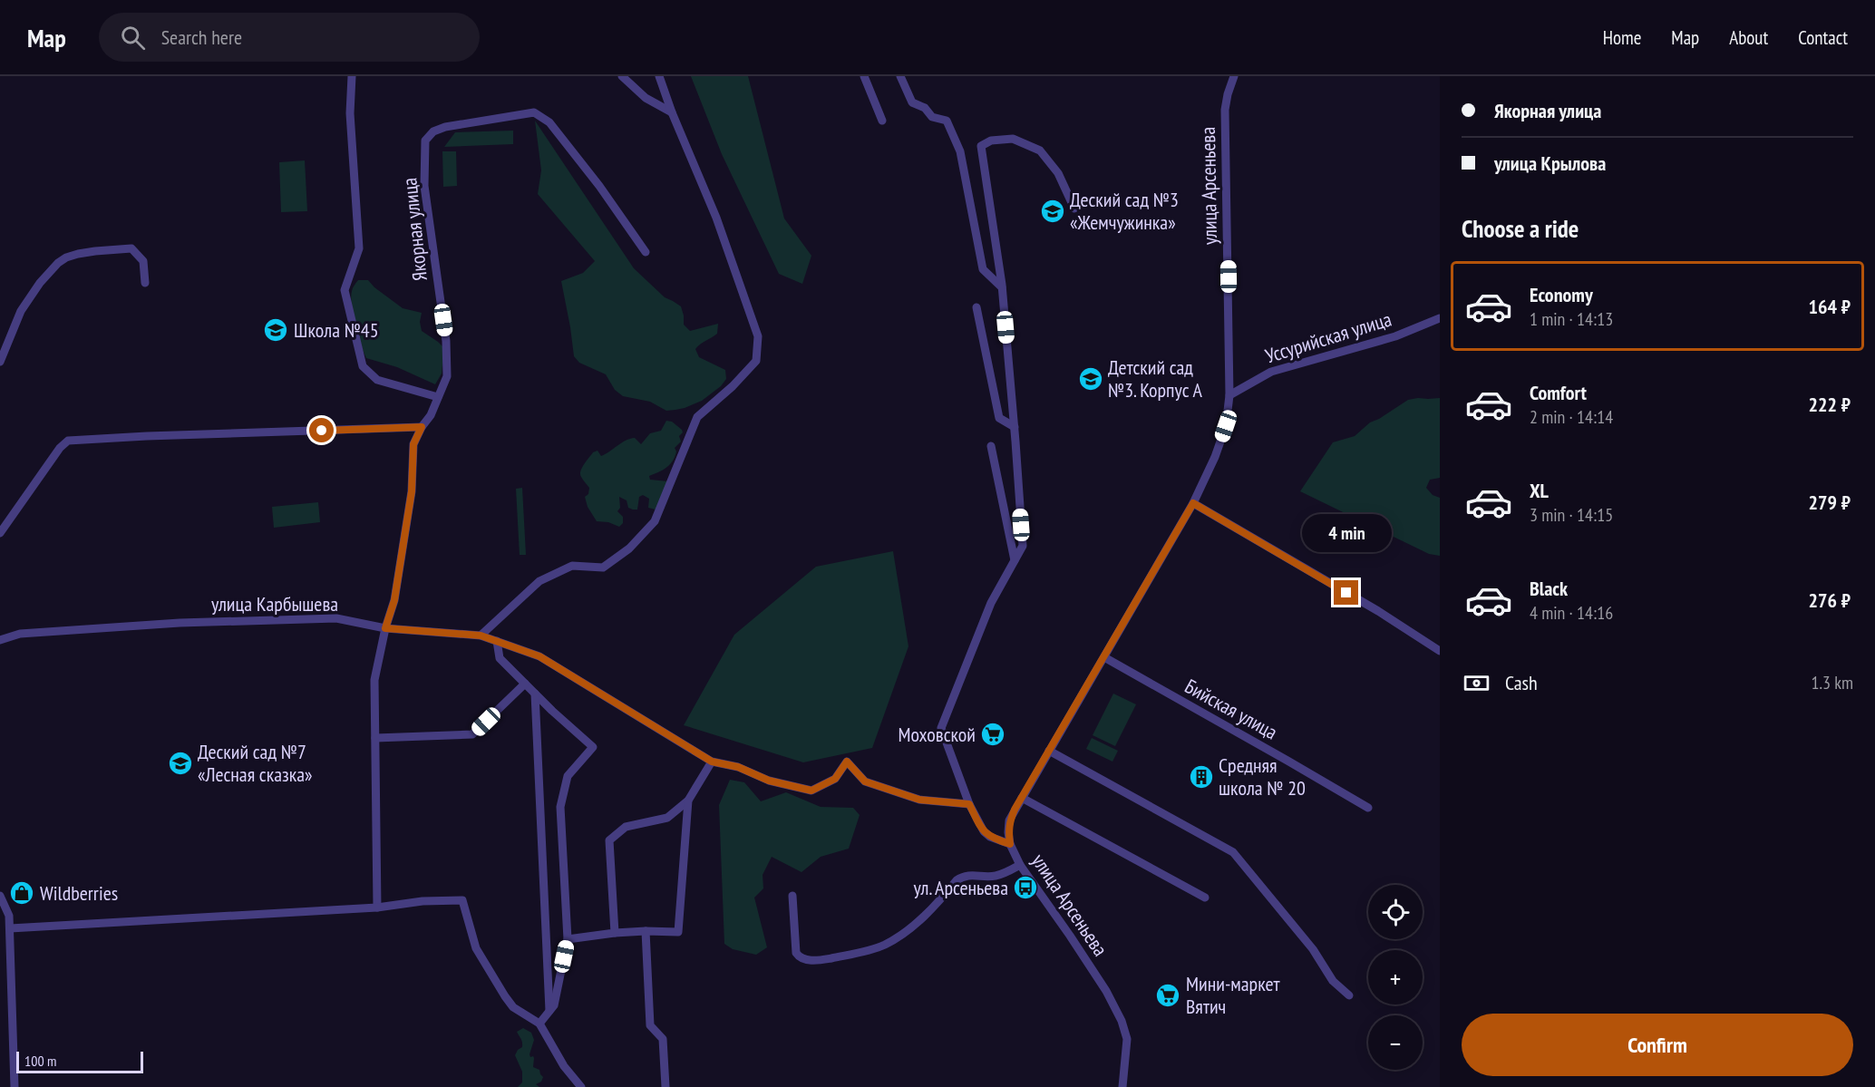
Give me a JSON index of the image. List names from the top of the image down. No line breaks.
{"streets":{"street":["улица Арсеньева","Якорная улица","Уссурийская улица","улица Карбышева","Бийская улица"]},"crossings":[["улица Арсеньева","Уссурийская улица"],["улица Арсеньева","Бийская улица"],["Якорная улица","улица Карбышева"]],"places":{"school or university":["Деский сад №3 «Жемчужинка»","Школа №45","Детский сад №3. Корпус А","Деский сад №7 «Лесная сказка»"],"supermarket":["Моховской","Мини-маркет Вятич"],"building":["Средняя школа № 20"],"bus stop":["ул. Арсеньева"],"shop":["Wildberries"]},"scale_bar":"100 m","page":{"header":"Map","search":"Search here","nav":["Home","Map","About","Contact"],"banner":["Якорная улица","улица Крылова"],"heading":"Choose a ride","list":[{"name":"Economy","note":"1 min · 14:13","value":"164 ₽"},{"name":"Comfort","note":"2 min · 14:14","value":"222 ₽"},{"name":"XL","note":"3 min · 14:15","value":"279 ₽"},{"name":"Black","note":"4 min · 14:16","value":"276 ₽"}],"bubble":"4 min","pay":["Cash","1.3 km"],"map_buttons":["+","−"],"buttons":"Confirm","scale":"100 m"}}
